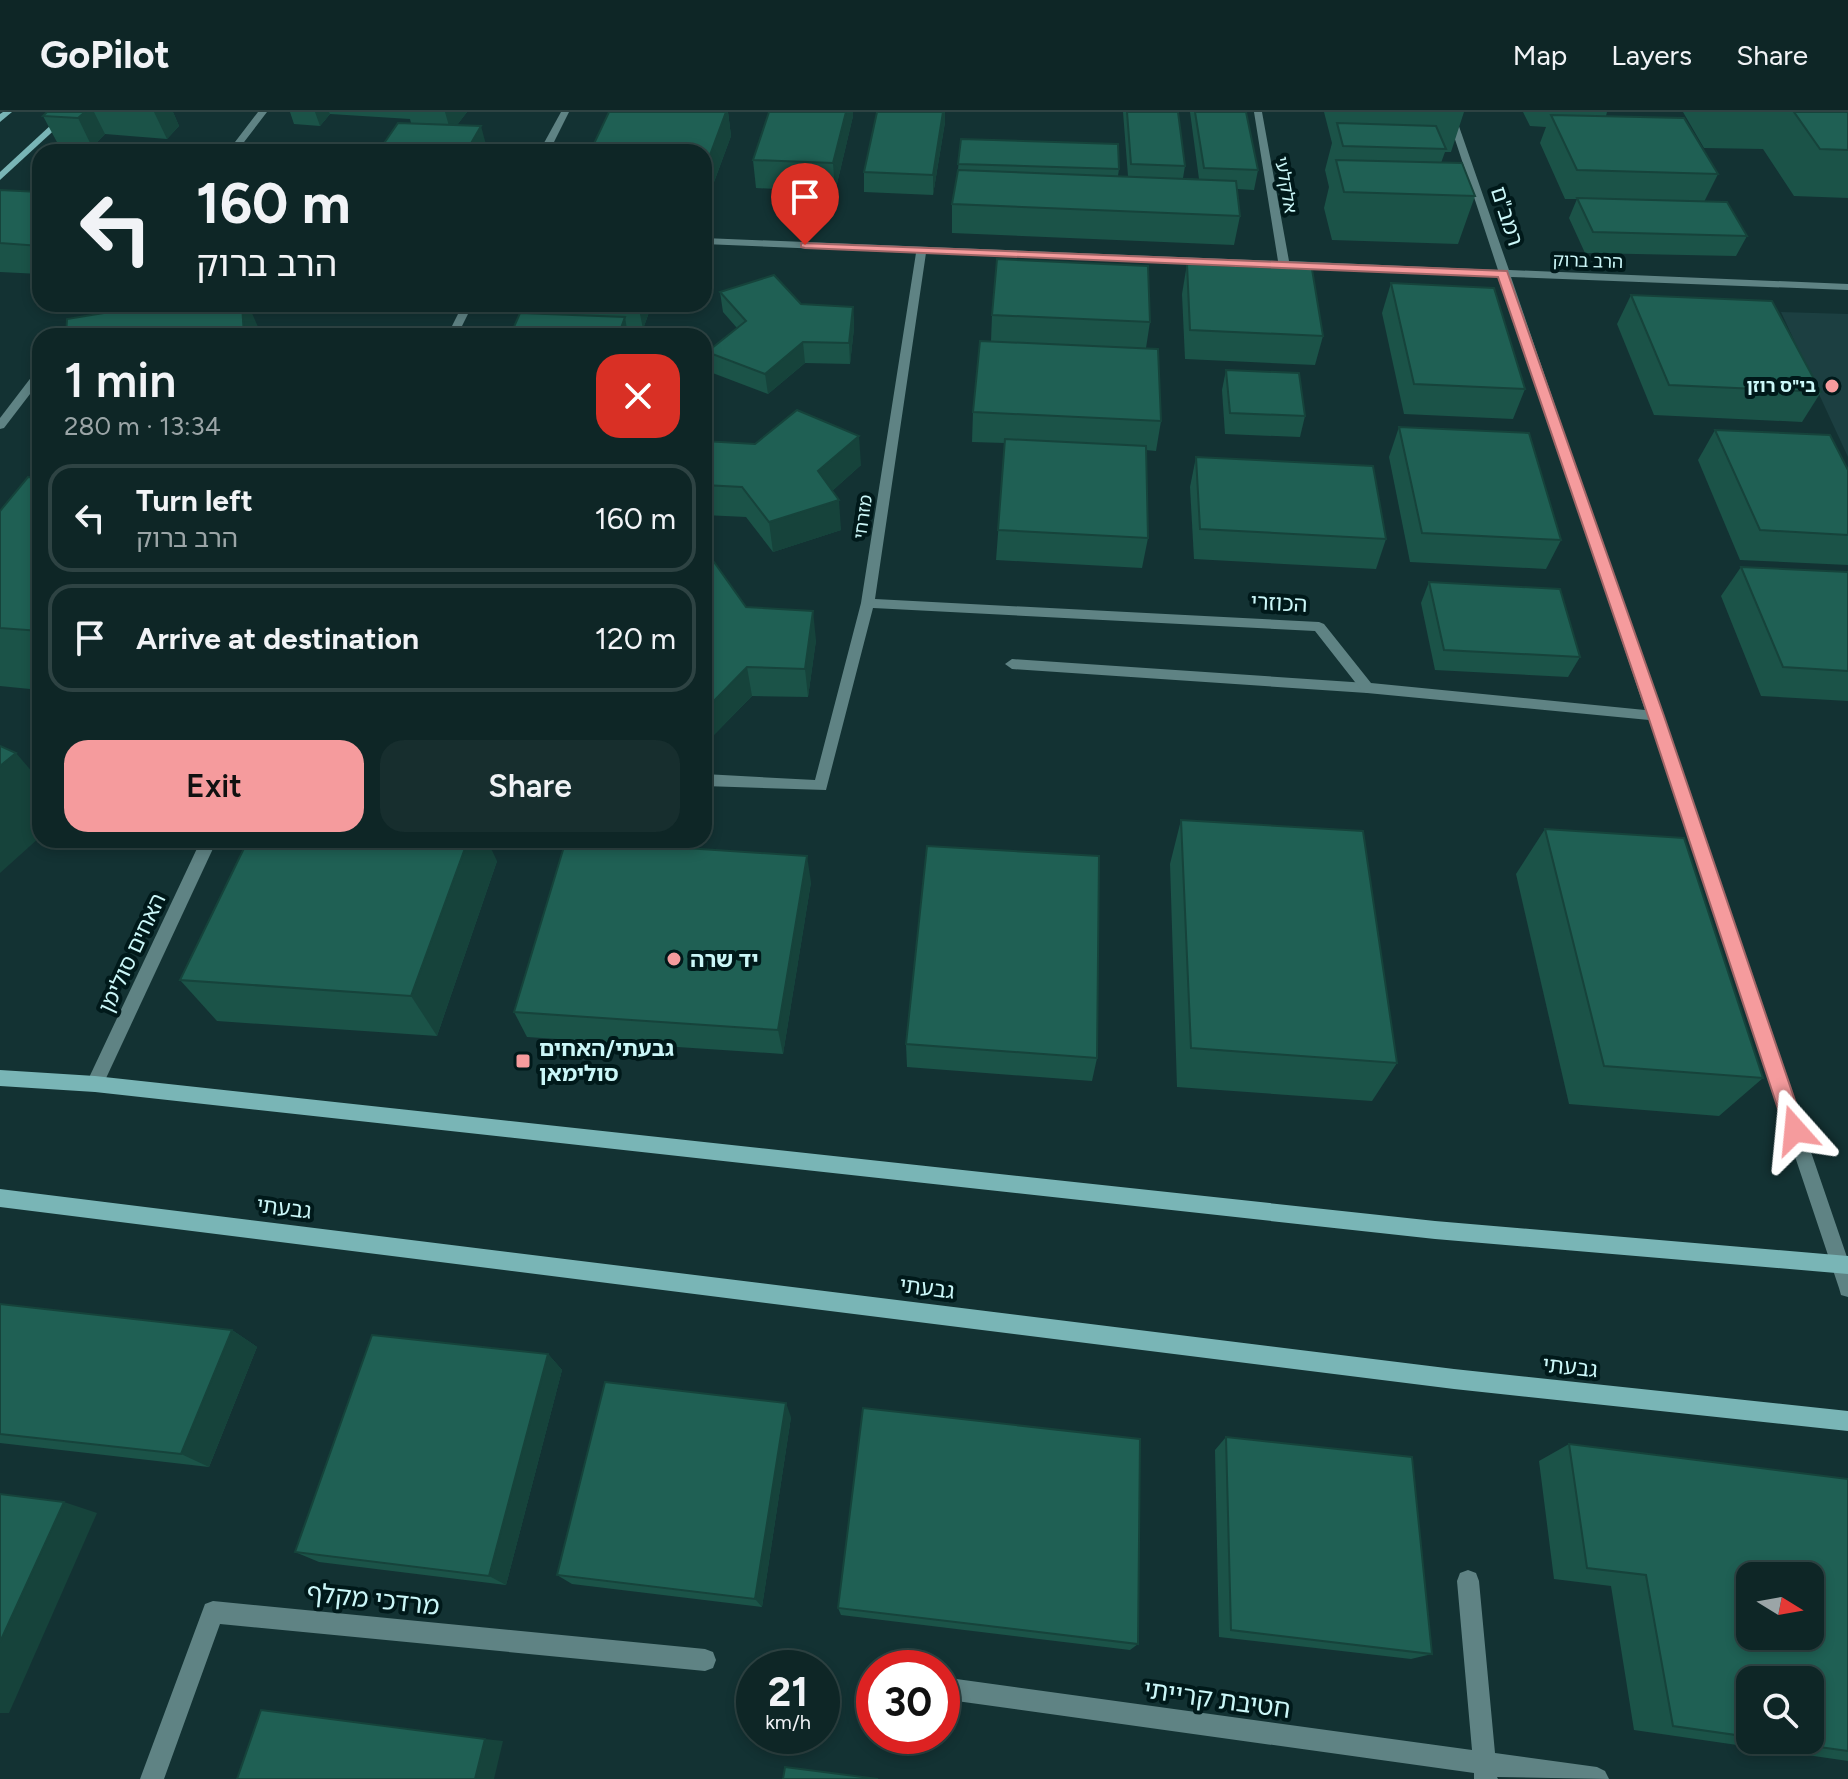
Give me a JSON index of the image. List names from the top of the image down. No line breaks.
{"streets":{"street":["אלקלעי","רמב\"ם","הרב ברוק","מזרחי","הכוזרי","האחים סולימן","גבעתי","מרדכי מקלף","חטיבת קרייתי"]},"crossings":[["אלקלעי","הרב ברוק"],["רמב\"ם","הרב ברוק"],["הרב ברוק","מזרחי"],["מזרחי","הכוזרי"]],"places":{"other":["בי\"ס רוזן","יד שרה"],"transit":["גבעתי/האחים סולימאן"]},"north":"right","page":{"header":"GoPilot","nav":["Map","Layers","Share"],"turn":["160 m","הרב ברוק"],"heading":["1 min","280 m · 13:34"],"list":[{"name":"Turn left","note":"הרב ברוק","value":"160 m"},{"name":"Arrive at destination","value":"120 m"}],"buttons":["Exit","Share"],"speed":"21 km/h","limit":"30"}}
